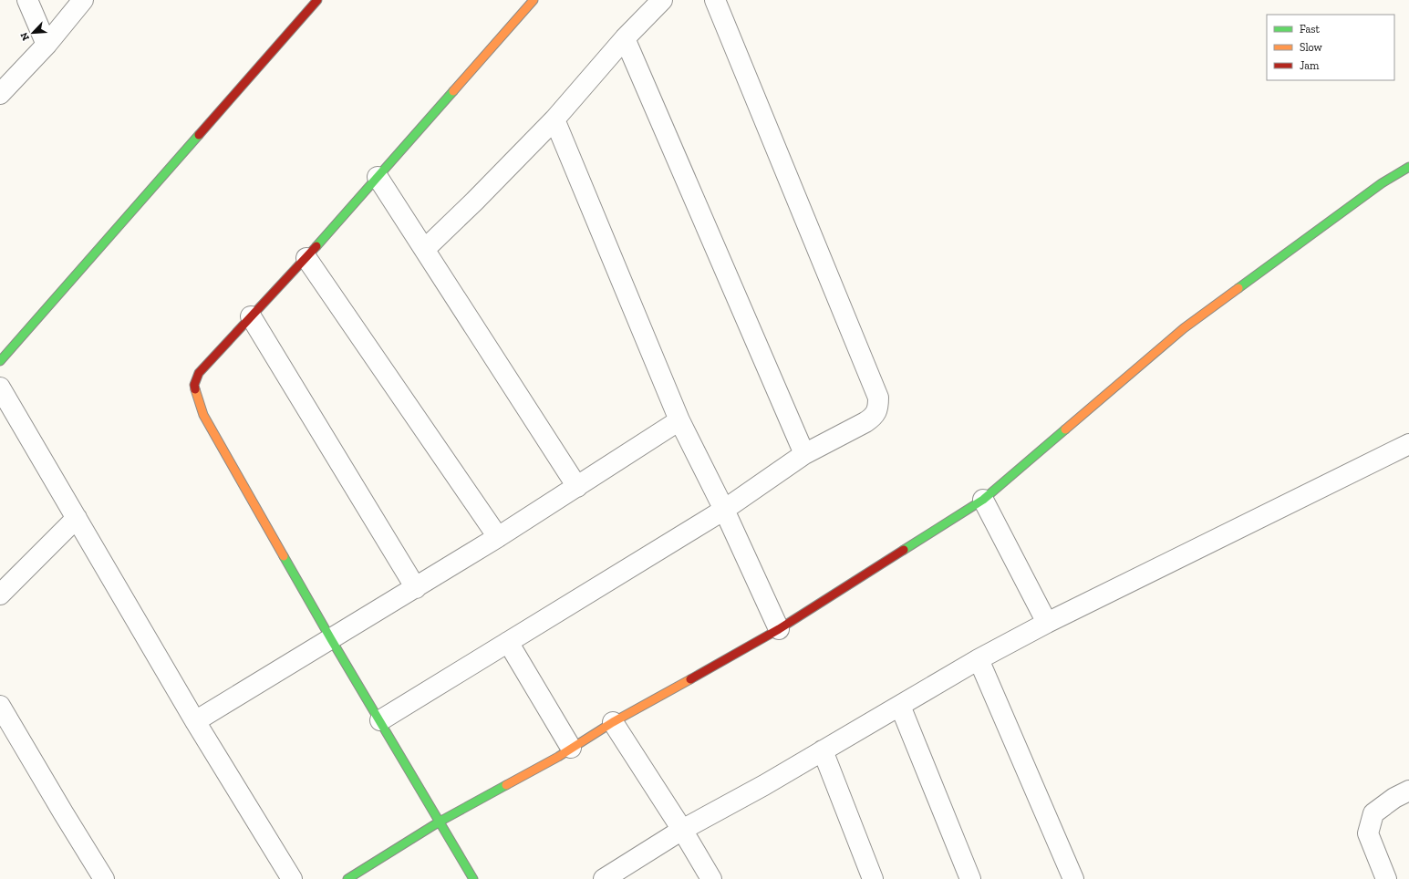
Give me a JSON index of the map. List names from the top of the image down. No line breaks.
{"legend":["Fast","Slow","Jam"],"north":"bottom left"}
